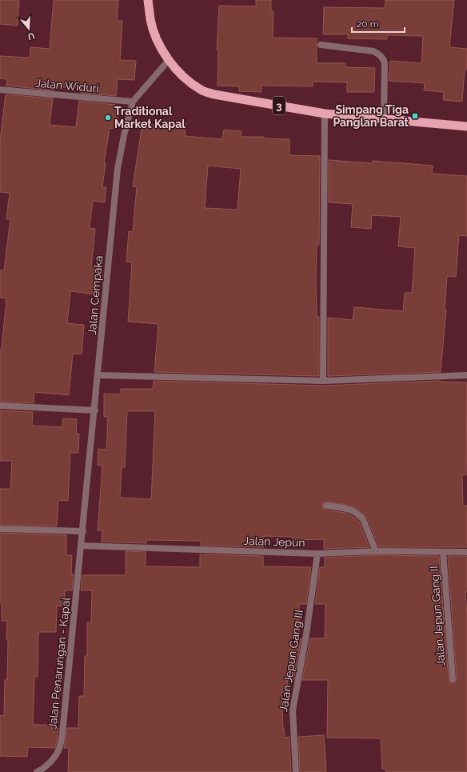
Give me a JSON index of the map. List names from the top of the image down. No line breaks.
{"streets":{"highway":["3"],"street":["Jalan Widuri","Jalan Cempaka","Jalan Jepun","Jalan Jepun Gang II","Jalan Jepun Gang III","Jalan Penarungan - Kapal"]},"crossings":[["Jalan Widuri","Jalan Cempaka"],["3","Jalan Cempaka"],["Jalan Cempaka","Jalan Jepun"],["Jalan Cempaka","Jalan Penarungan - Kapal"],["Jalan Jepun","Jalan Jepun Gang II"],["Jalan Jepun","Jalan Jepun Gang III"],["Jalan Jepun","Jalan Penarungan - Kapal"]],"places":{"transit":["Simpang Tiga Panglan Barat"],"other":["Traditional Market Kapal"]},"scale_bar":"20 m","north":"bottom"}
